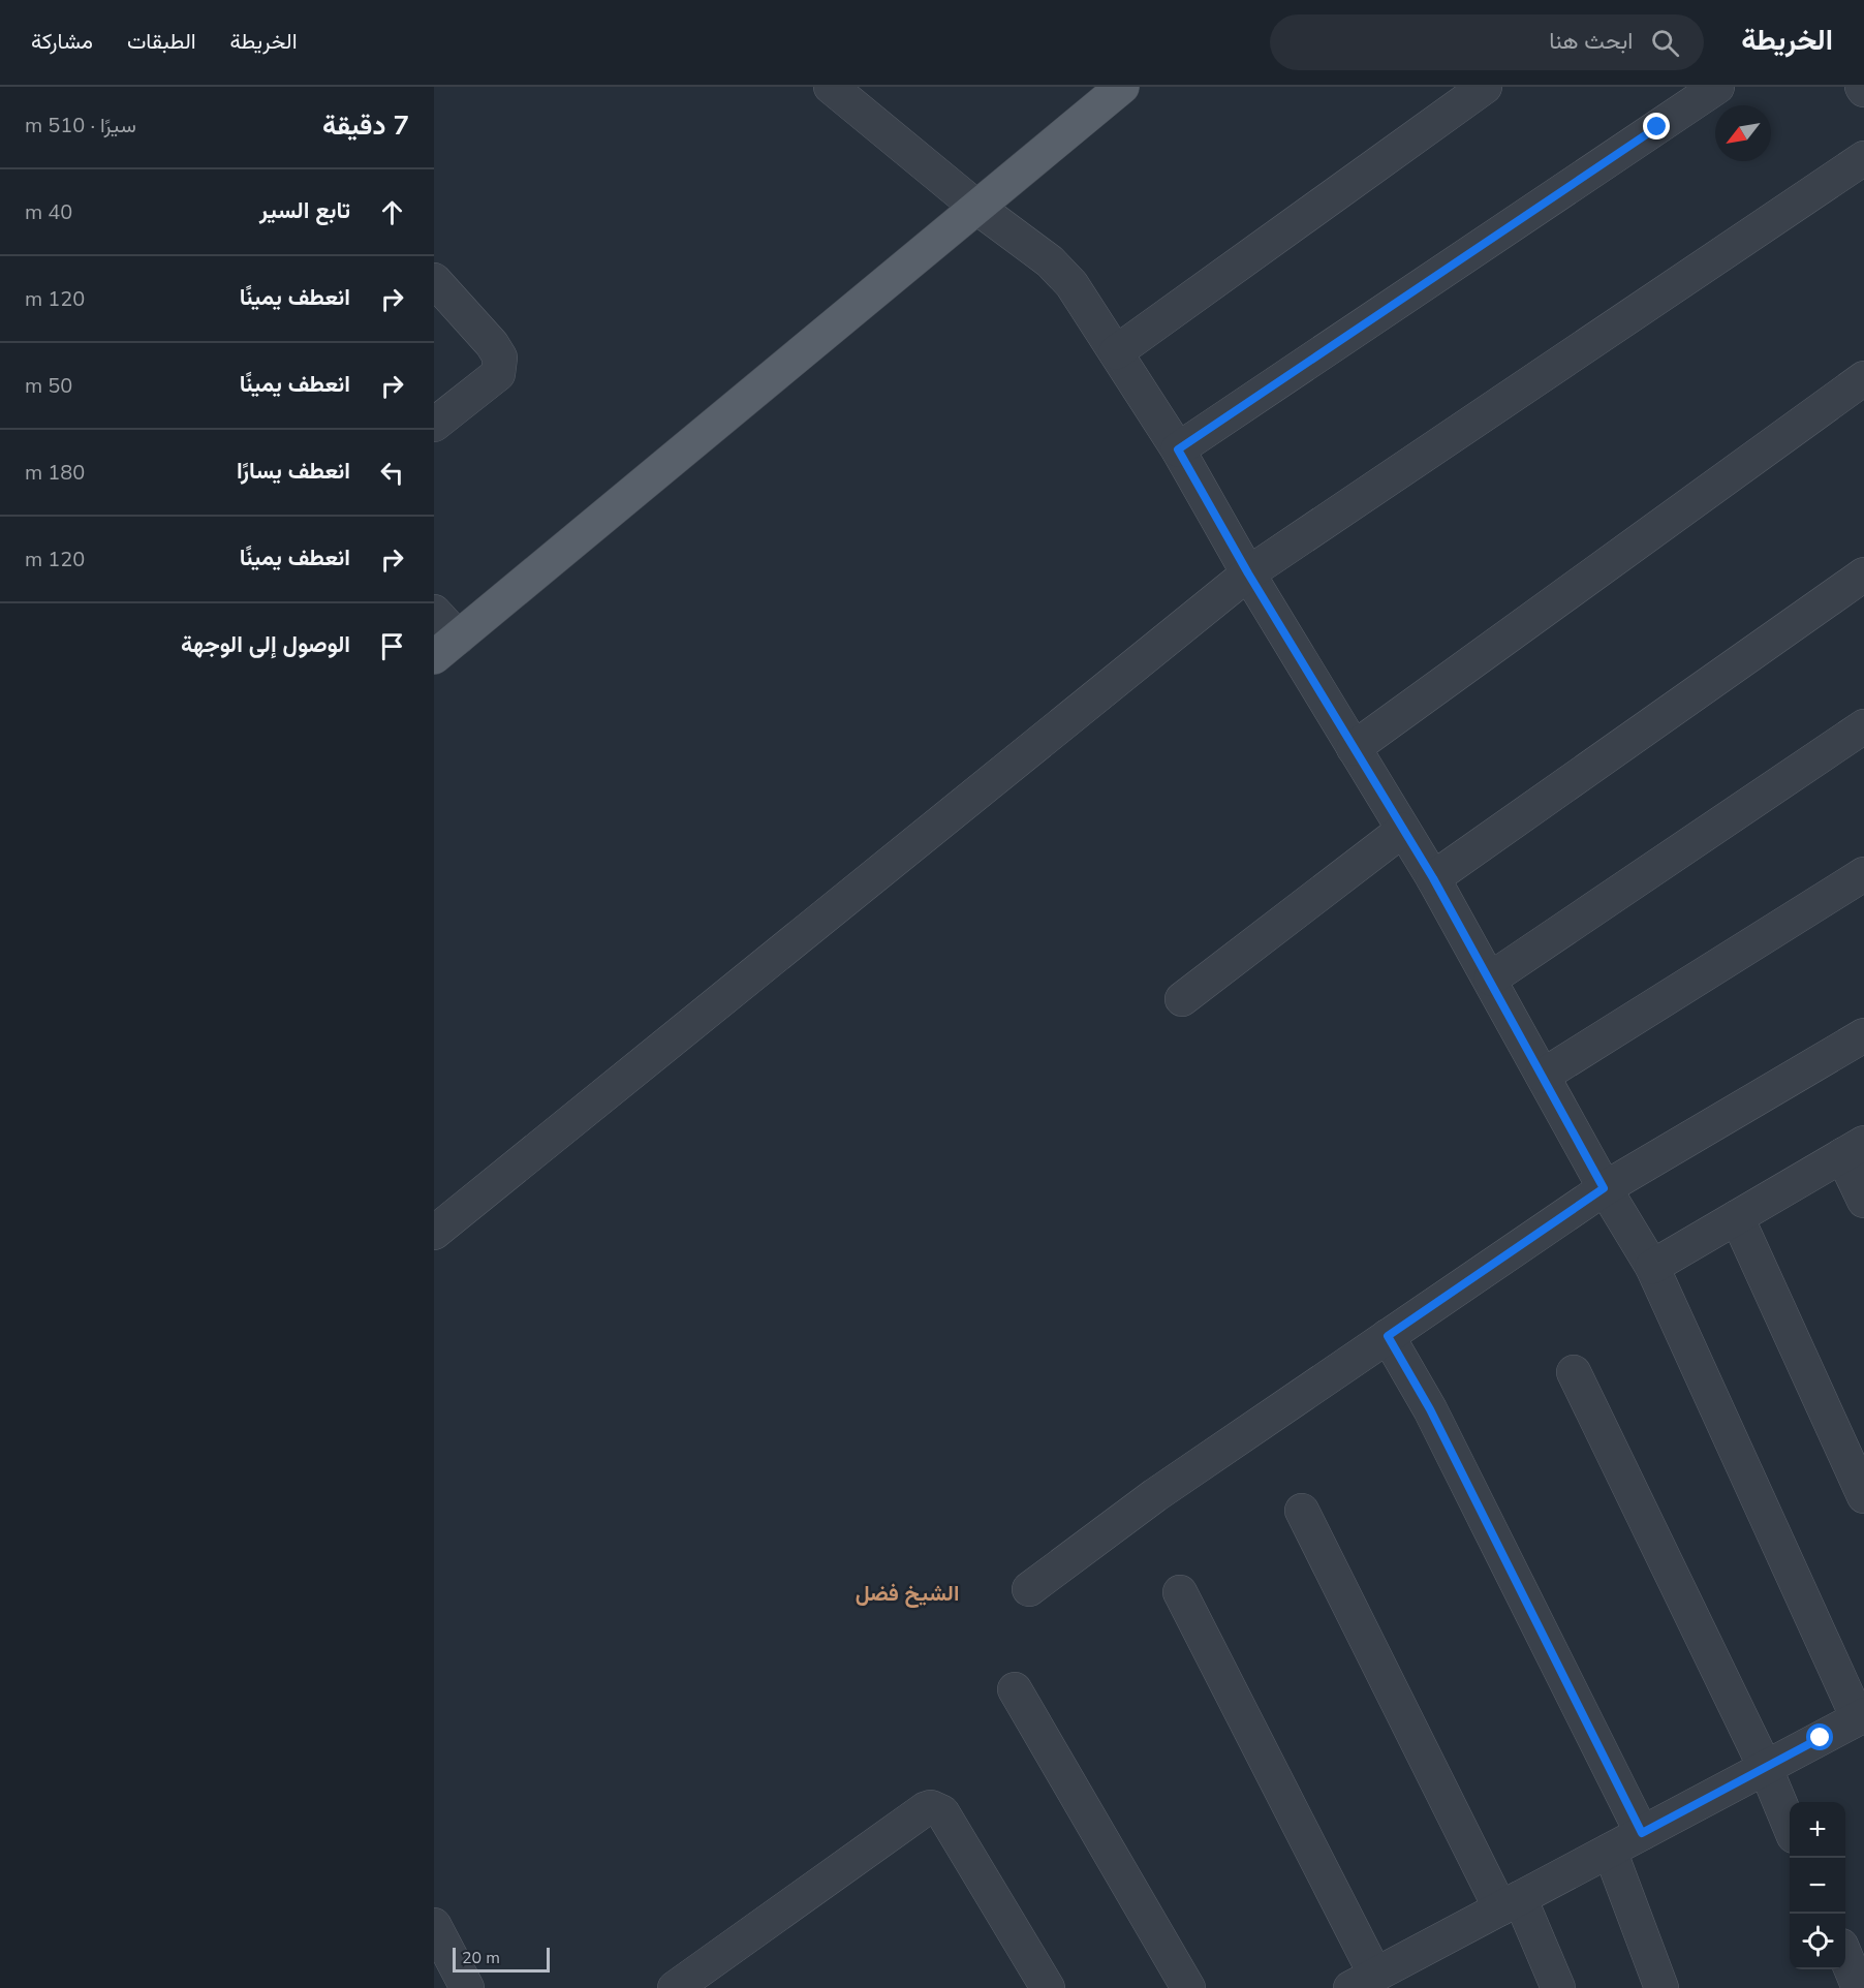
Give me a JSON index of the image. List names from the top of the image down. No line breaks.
{"districts":["الشيخ فضل"],"scale_bar":"20 m","north":"bottom left","page":{"header":"الخريطة","search":"ابحث هنا","nav":["الخريطة","الطبقات","مشاركة"],"heading":["7 دقيقة","سيرًا · 510 m"],"list":[["تابع السير","40 m"],["انعطف يمينًا","120 m"],["انعطف يمينًا","50 m"],["انعطف يسارًا","180 m"],["انعطف يمينًا","120 m"],"الوصول إلى الوجهة"],"map_buttons":["+","−"],"scale":"20 m"}}
